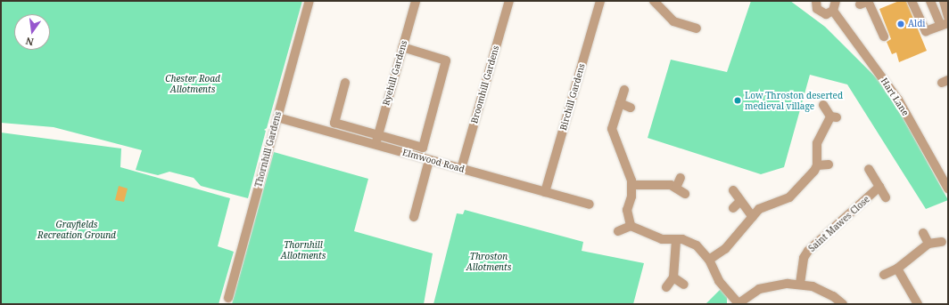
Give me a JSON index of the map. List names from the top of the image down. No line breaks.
{"streets":{"street":["Ryehill Gardens","Broomhill Gardens","Birchill Gardens","Hart Lane","Thornhill Gardens","Elmwood Road","Saint Mawes Close"]},"crossings":[["Ryehill Gardens","Elmwood Road"],["Broomhill Gardens","Elmwood Road"],["Birchill Gardens","Elmwood Road"],["Thornhill Gardens","Elmwood Road"]],"parks":["Chester Road Allotments","Grayfields Recreation Ground","Thornhill Allotments","Throston Allotments"],"places":["Aldi","Low Throston deserted medieval village"],"north":"bottom"}
